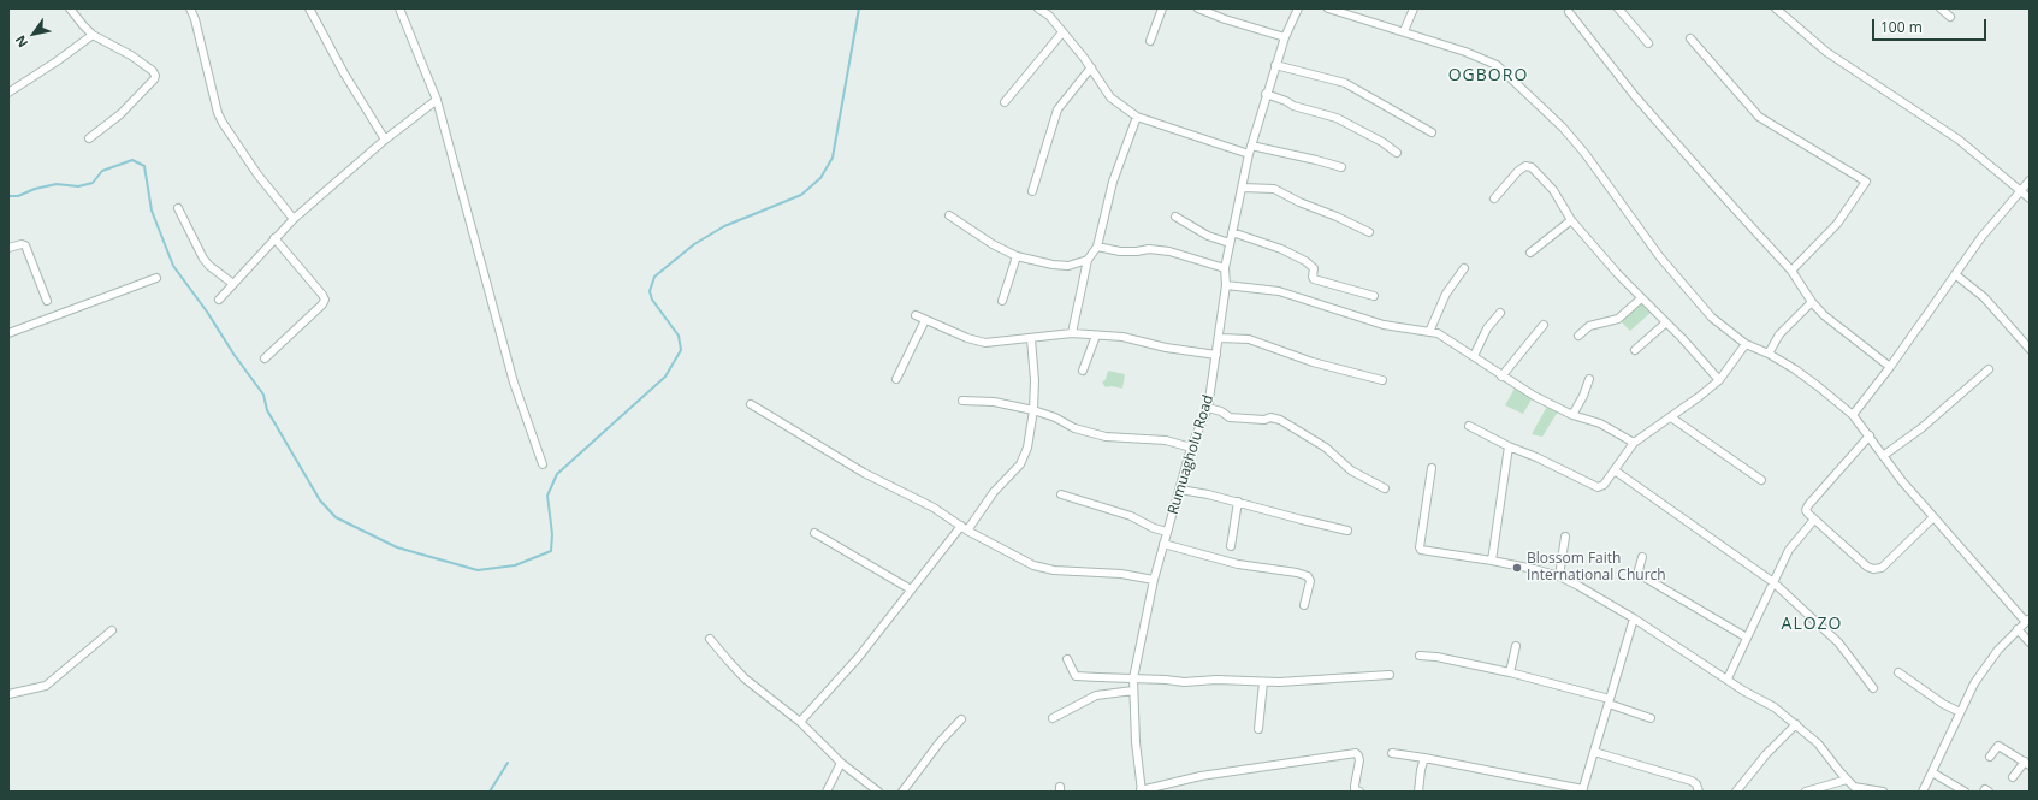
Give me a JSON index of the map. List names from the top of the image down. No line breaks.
{"streets":{"street":["Rumuagholu Road"]},"districts":["OGBORO","ALOZO"],"places":["Blossom Faith International Church"],"scale_bar":"100 m","north":"bottom left"}
